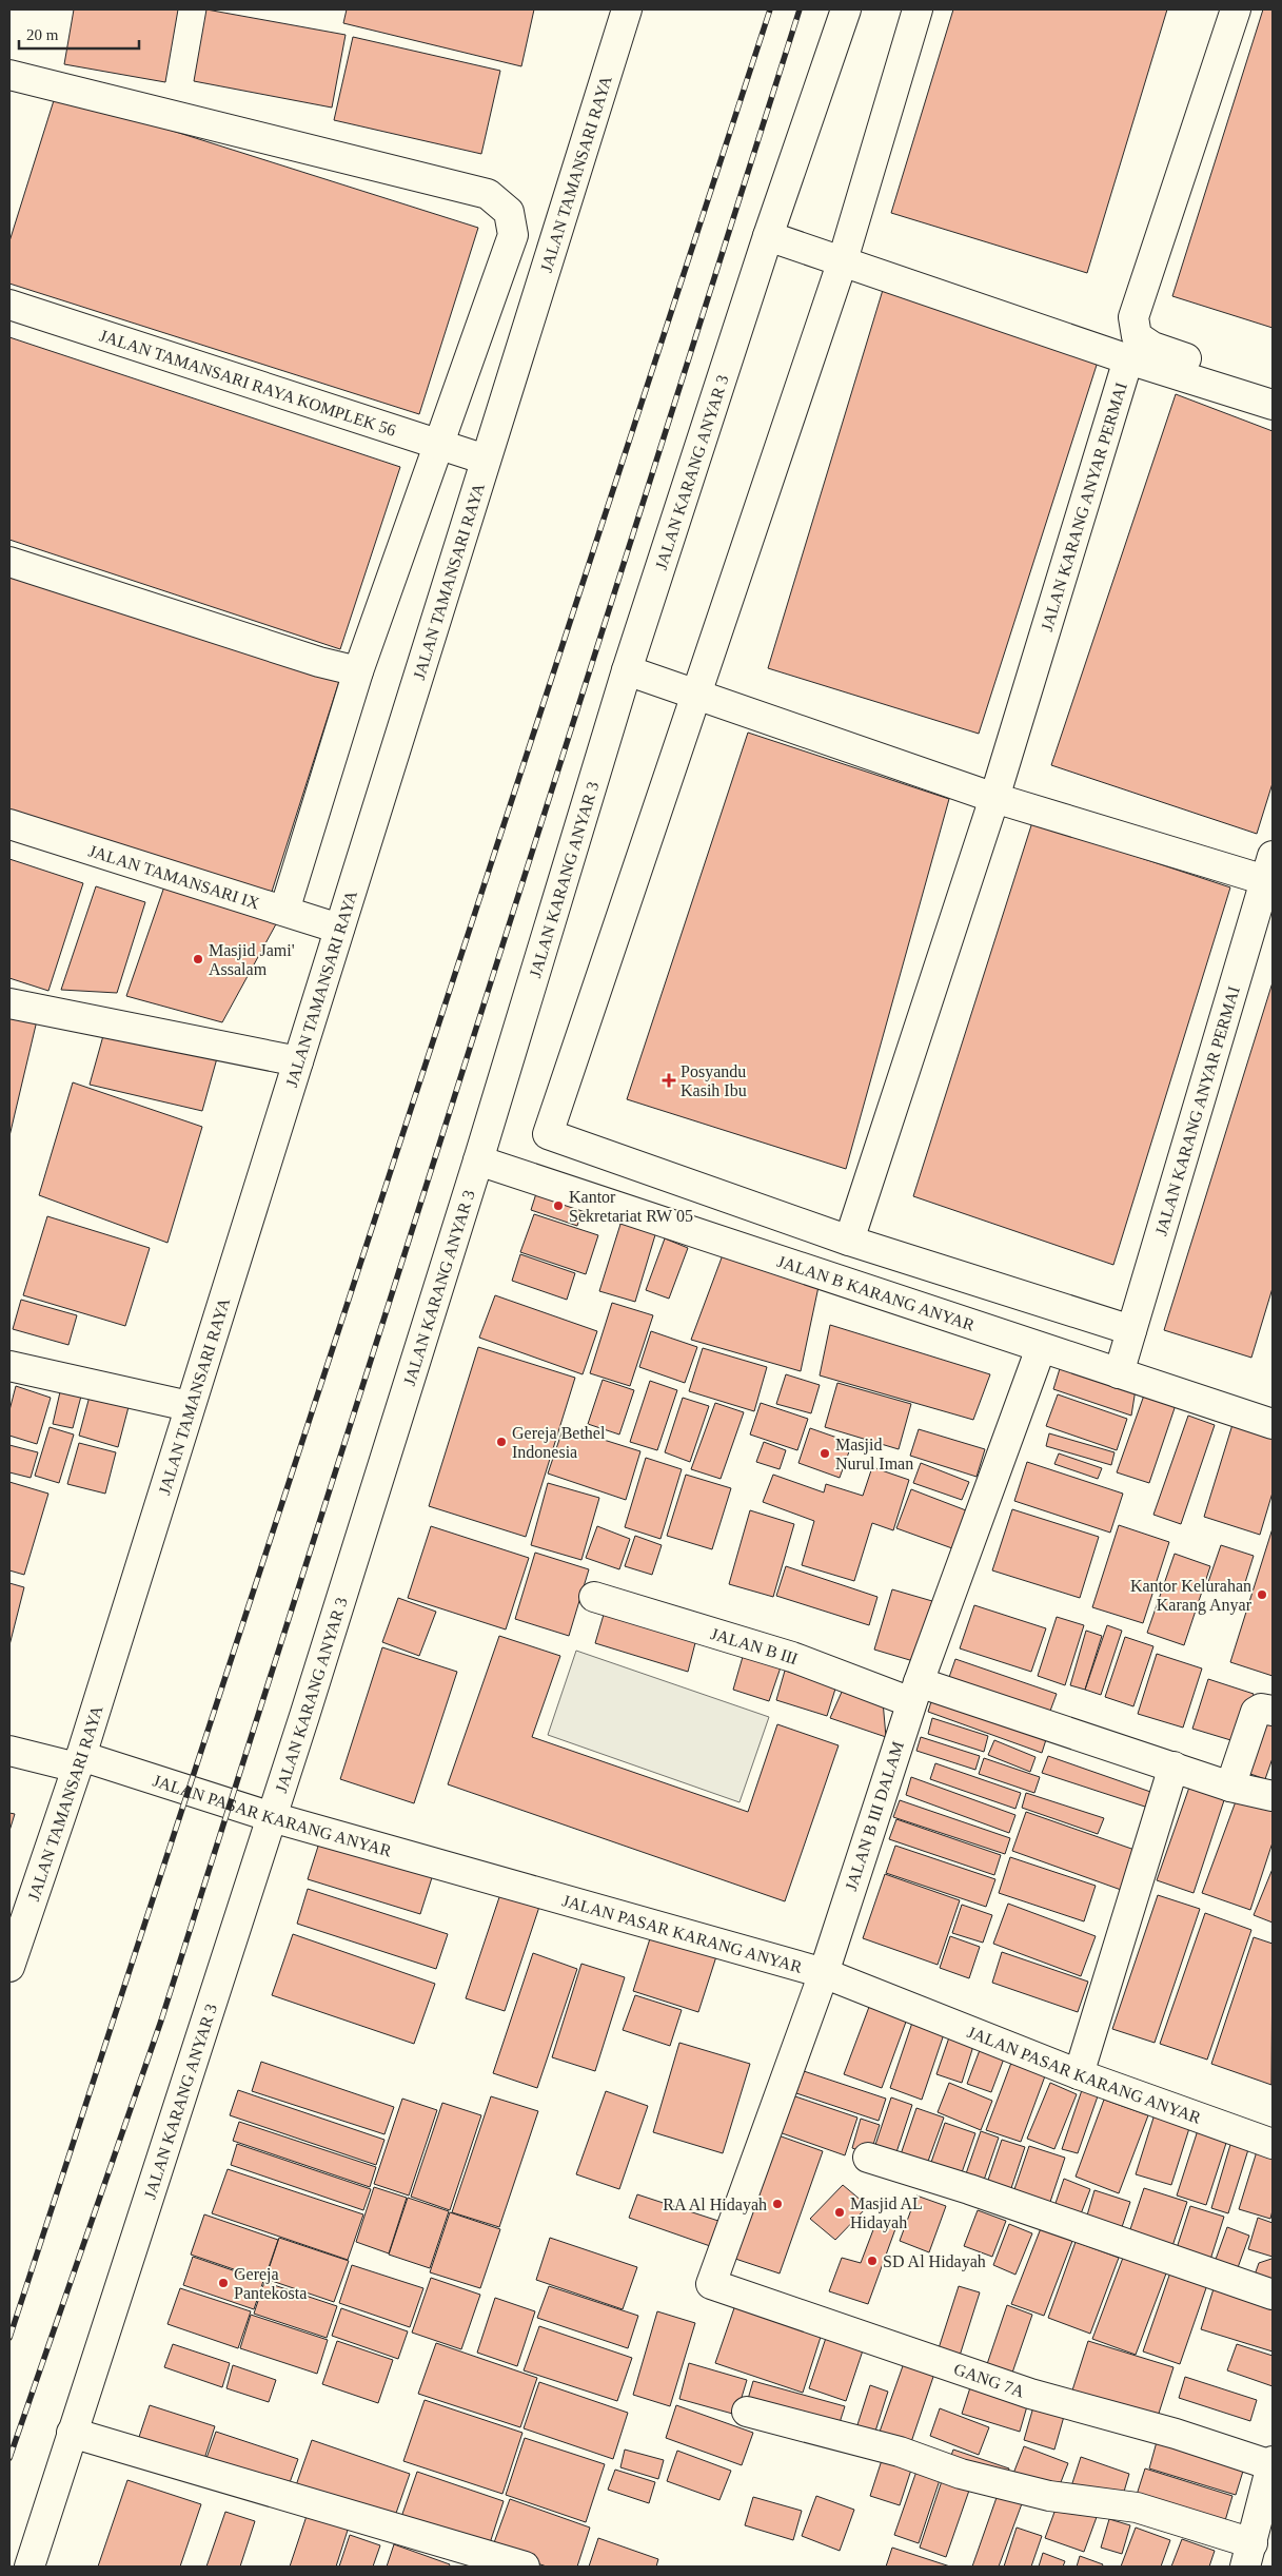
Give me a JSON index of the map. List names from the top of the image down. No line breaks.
{"streets":{"street":["JALAN TAMANSARI RAYA","JALAN TAMANSARI RAYA KOMPLEK 56","JALAN KARANG ANYAR 3","JALAN KARANG ANYAR PERMAI","JALAN TAMANSARI IX","JALAN B KARANG ANYAR","JALAN B III","JALAN PASAR KARANG ANYAR","JALAN B III DALAM","GANG 7A"]},"crossings":[["JALAN TAMANSARI RAYA","JALAN TAMANSARI RAYA KOMPLEK 56"],["JALAN TAMANSARI RAYA","JALAN TAMANSARI IX"],["JALAN TAMANSARI RAYA","JALAN PASAR KARANG ANYAR"],["JALAN KARANG ANYAR 3","JALAN KARANG ANYAR PERMAI"],["JALAN KARANG ANYAR 3","JALAN B KARANG ANYAR"],["JALAN KARANG ANYAR 3","JALAN PASAR KARANG ANYAR"],["JALAN KARANG ANYAR PERMAI","JALAN B KARANG ANYAR"],["JALAN B KARANG ANYAR","JALAN B III DALAM"],["JALAN B III","JALAN B III DALAM"],["JALAN PASAR KARANG ANYAR","JALAN B III DALAM"],["JALAN B III DALAM","GANG 7A"]],"places":{"other":["Masjid Jami' Assalam","Kantor Sekretariat RW 05","Gereja Bethel Indonesia","Masjid Nurul Iman","Kantor Kelurahan Karang Anyar","RA Al Hidayah","Masjid AL Hidayah","SD Al Hidayah","Gereja Pantekosta"],"health":["Posyandu Kasih Ibu"]},"scale_bar":"20 m"}
